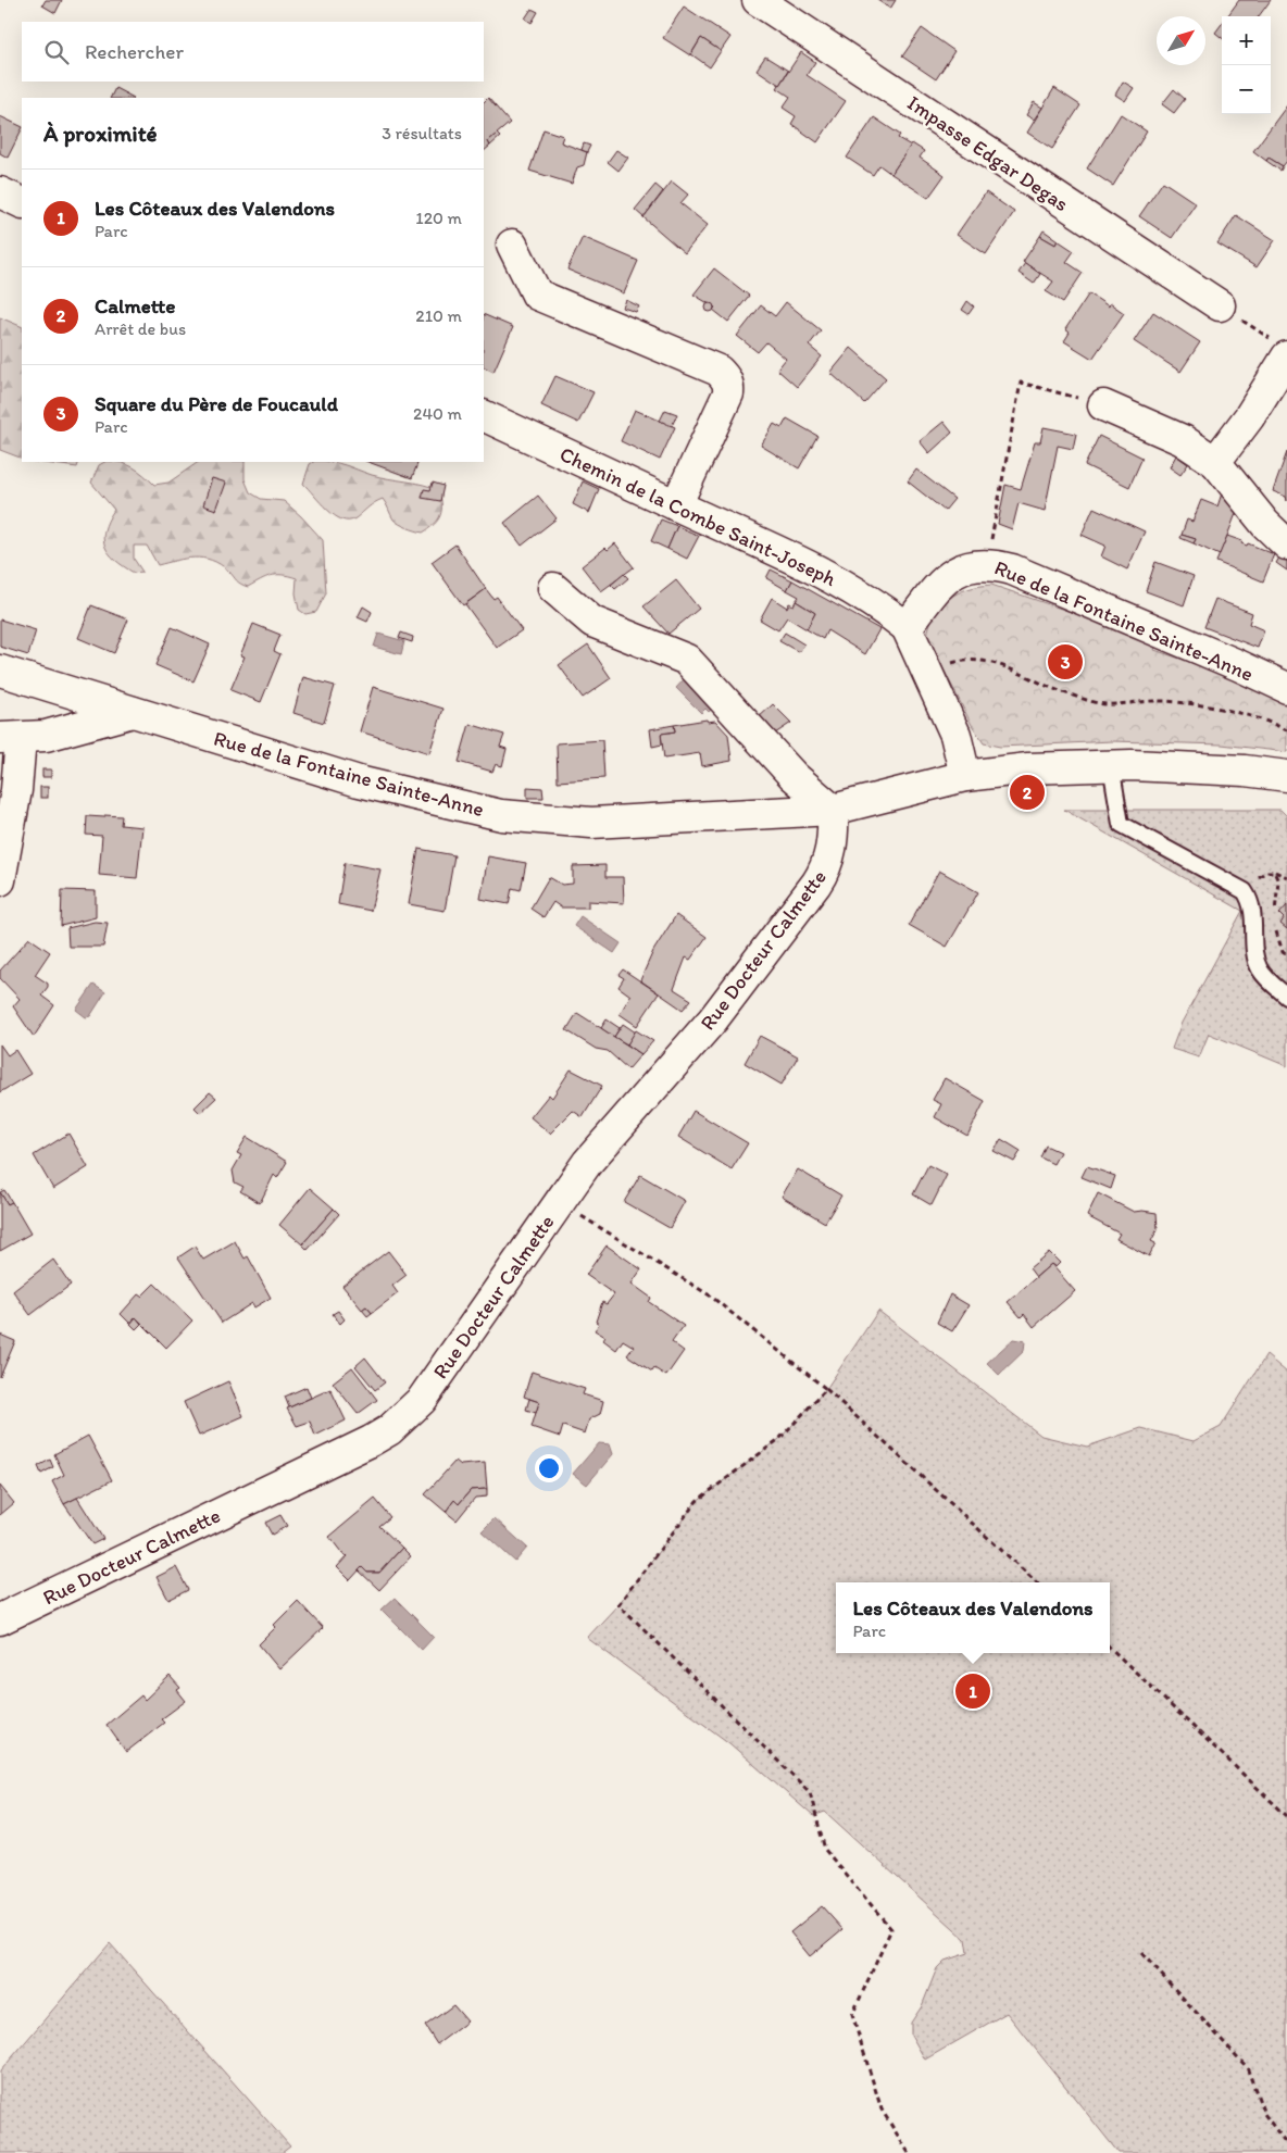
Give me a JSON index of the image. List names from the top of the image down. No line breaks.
{"streets":{"street":["Impasse Edgar Degas","Chemin de la Combe Saint-Joseph","Rue de la Fontaine Sainte-Anne","Rue Docteur Calmette"]},"crossings":[["Chemin de la Combe Saint-Joseph","Rue de la Fontaine Sainte-Anne"],["Rue de la Fontaine Sainte-Anne","Rue Docteur Calmette"]],"north":"top right","page":{"map_buttons":["+","−"],"search":"Rechercher","heading":["À proximité","3 résultats"],"list":[{"mark":"1","name":"Les Côteaux des Valendons","note":"Parc","value":"120 m"},{"mark":"2","name":"Calmette","note":"Arrêt de bus","value":"210 m"},{"mark":"3","name":"Square du Père de Foucauld","note":"Parc","value":"240 m"}],"pins":["3","2","1"],"popup":["Les Côteaux des Valendons","Parc"]}}
